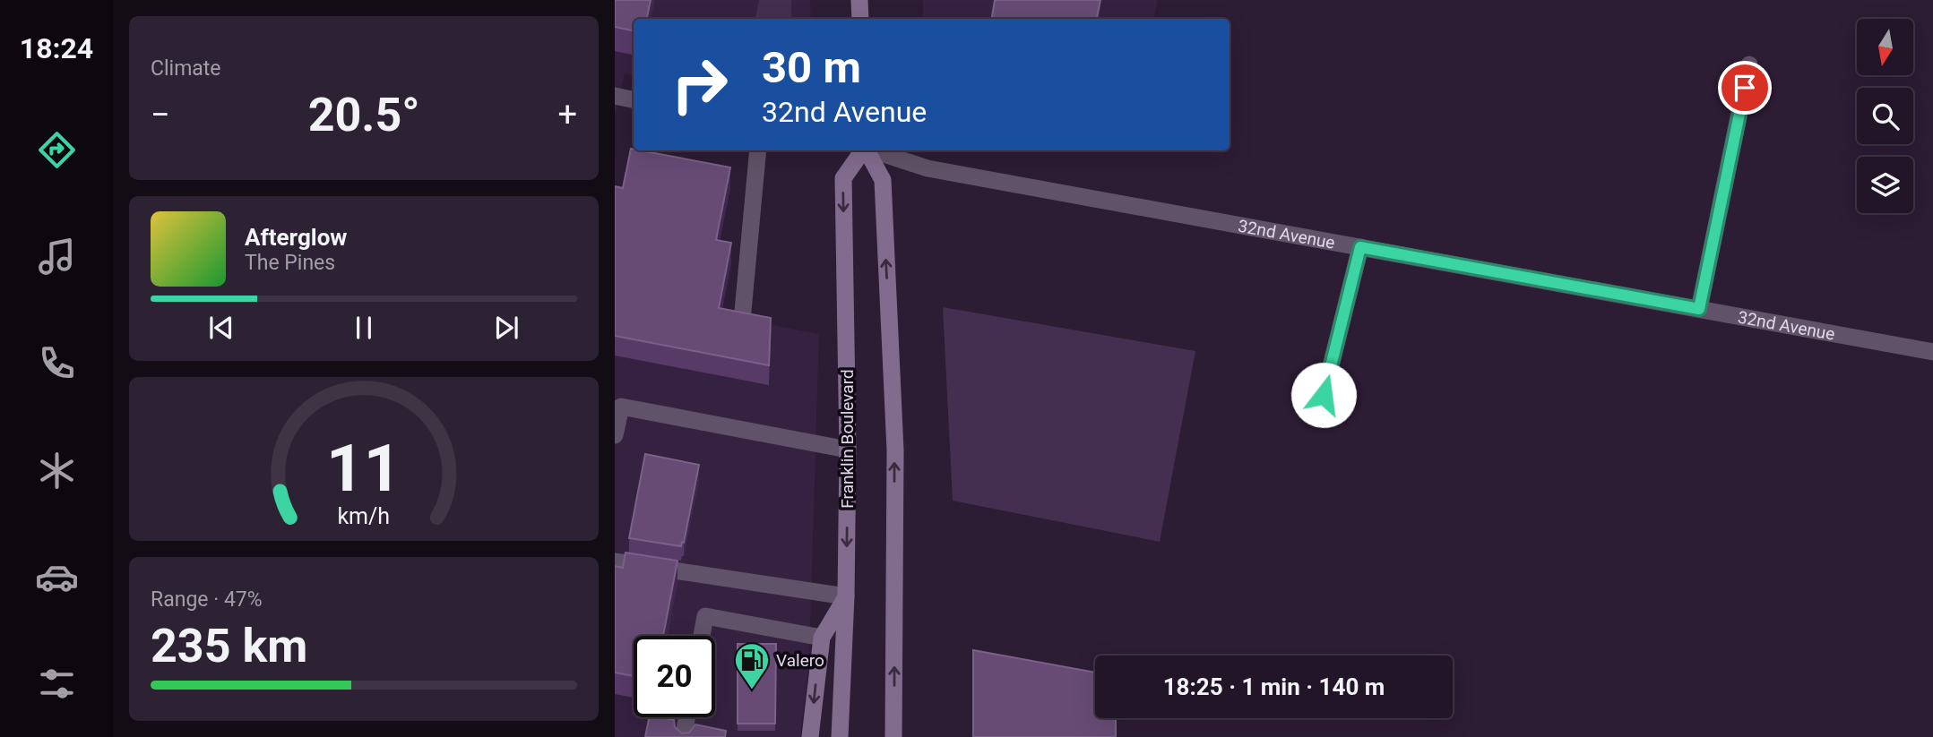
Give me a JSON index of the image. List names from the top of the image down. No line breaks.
{"streets":{"main road":["Franklin Boulevard"],"street":["32nd Avenue"]},"places":{"fuel station":["Valero"]},"north":"bottom","page":{"tabs":"18:24","tile":["Climate",["Range · 47%","235 km"]],"turn":["30 m","32nd Avenue"],"heat":["−","20.5°","+"],"song":["Afterglow","The Pines"],"limit":"20","trip":"18:25 · 1 min · 140 m","gauge":["11","km/h"]}}
